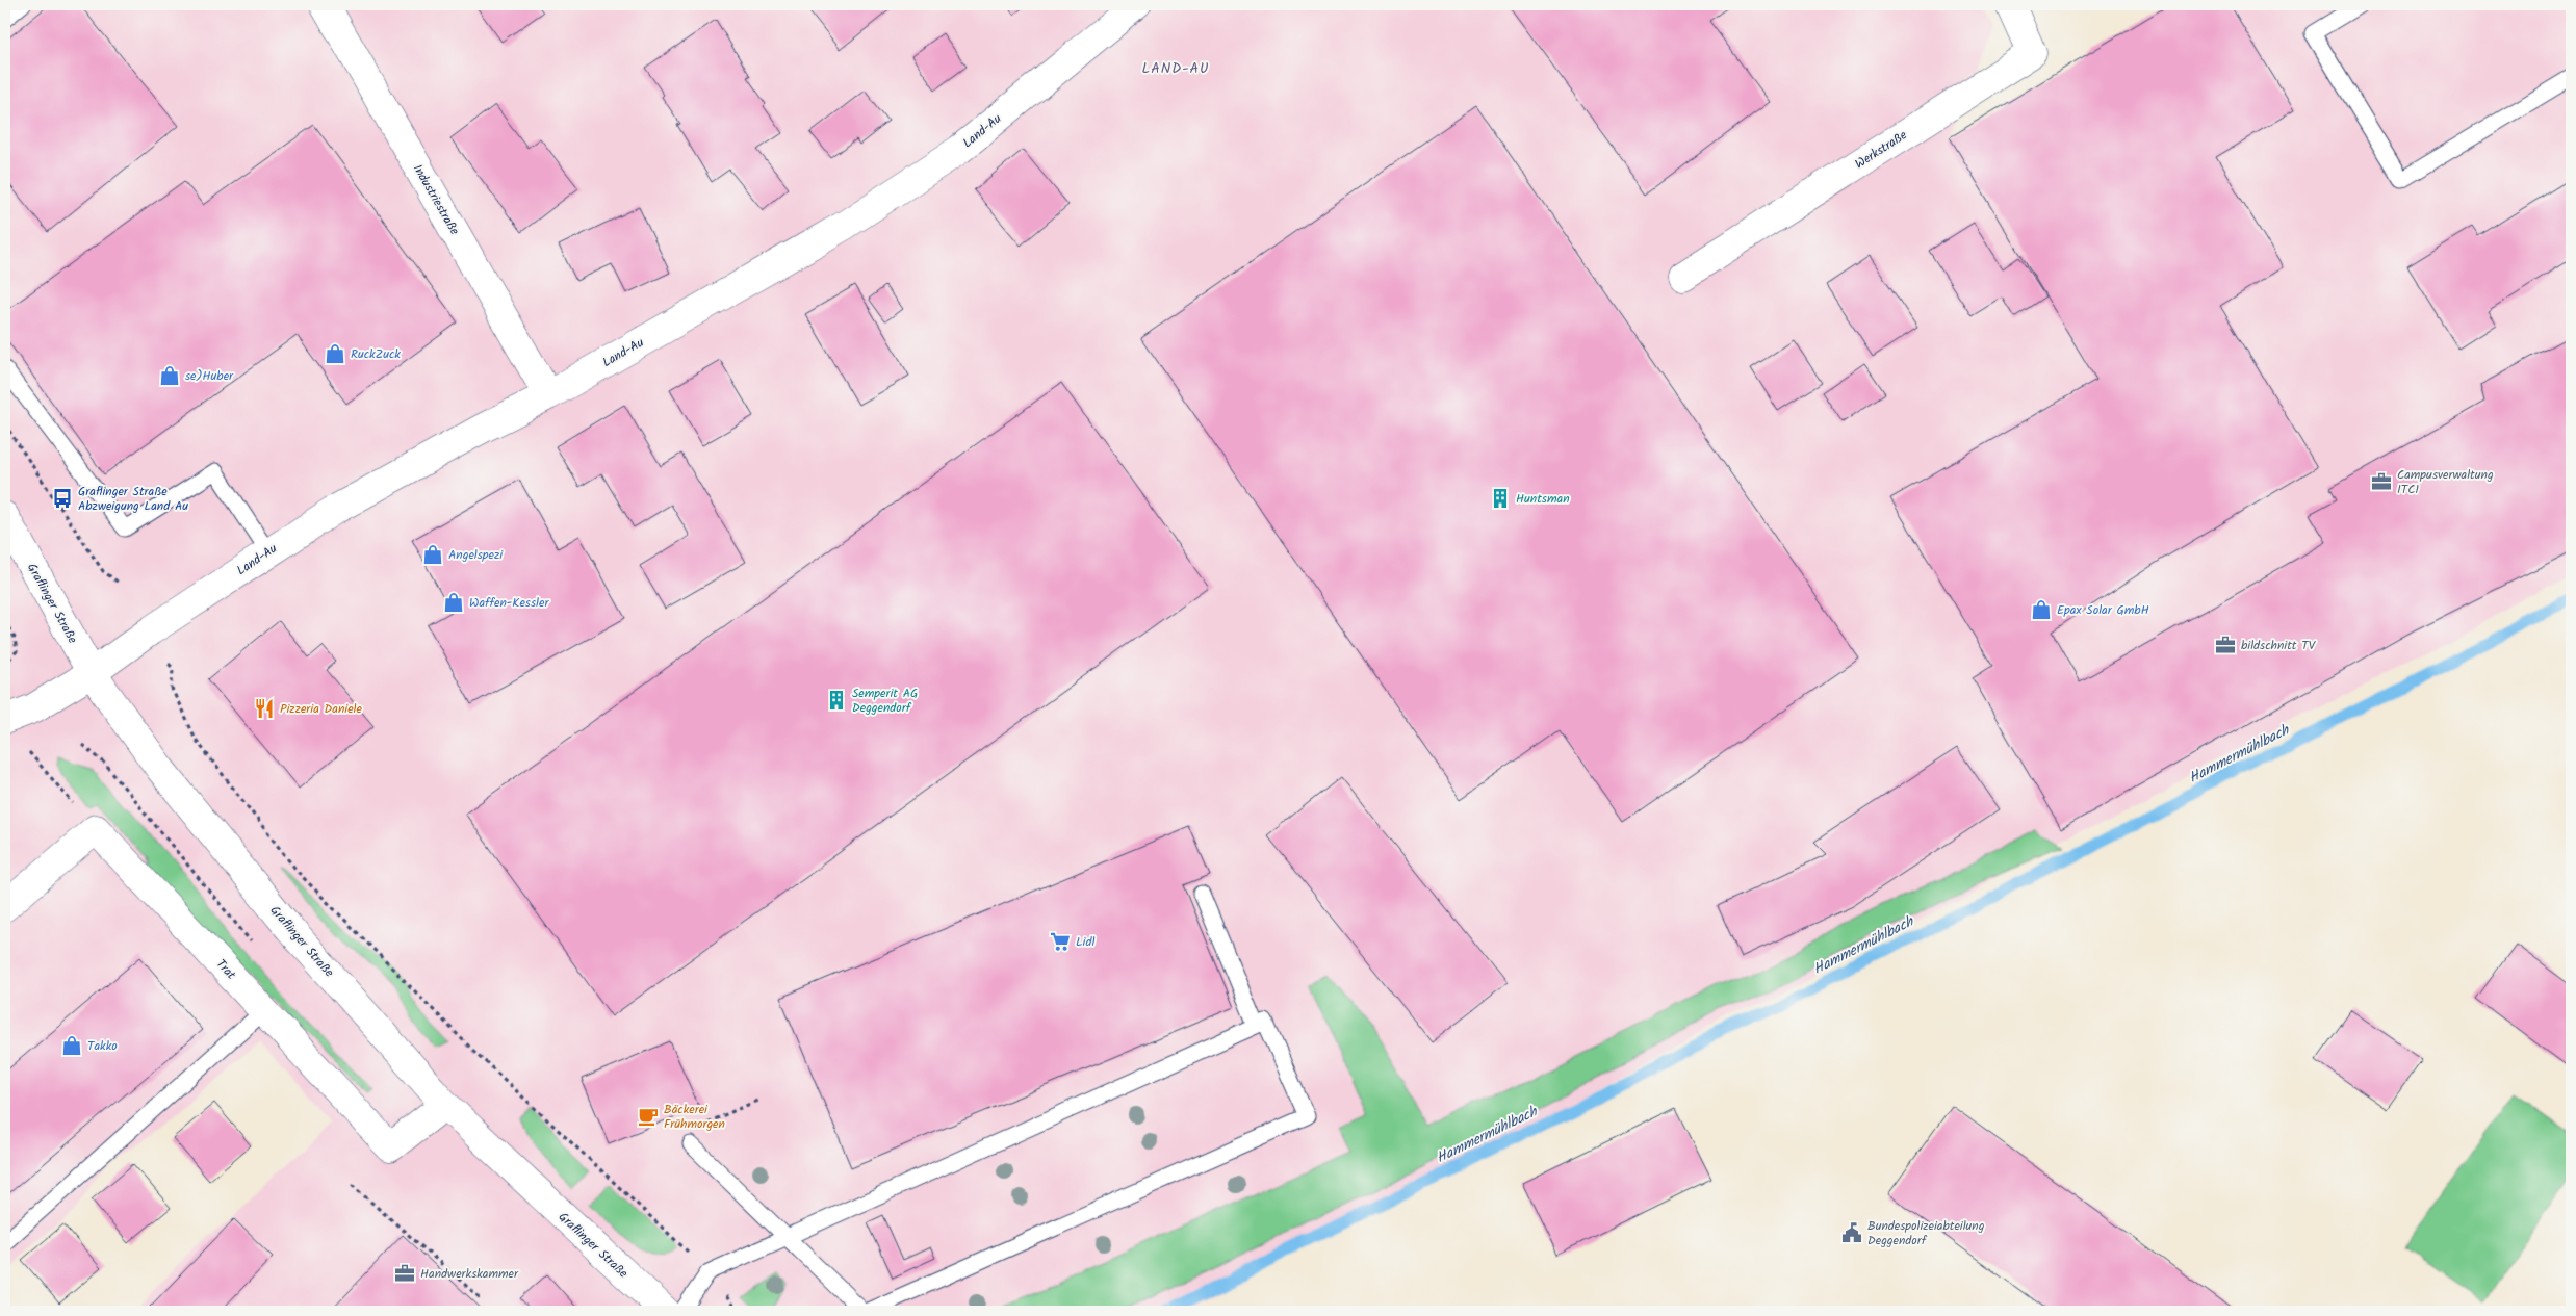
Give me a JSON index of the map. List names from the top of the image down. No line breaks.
{"streets":{"street":["Land-Au","Werkstraße","Industriestraße","Graflinger Straße","Trat"]},"crossings":[["Land-Au","Industriestraße"],["Land-Au","Graflinger Straße"],["Graflinger Straße","Trat"]],"districts":["LAND-AU"],"water":["Hammermühlbach"],"places":{"shop":["RuckZuck","se)Huber","Angelspezi","Waffen-Kessler","Epax Solar GmbH","Takko"],"office":["Campusverwaltung ITC1","bildschnitt TV","Handwerkskammer"],"bus stop":["Graflinger Straße Abzweigung Land Au"],"building":["Huntsman","Semperit AG Deggendorf"],"restaurant":["Pizzeria Daniele"],"supermarket":["Lidl"],"cafe":["Bäckerei Frühmorgen"],"public building":["Bundespolizeiabteilung Deggendorf"]}}
